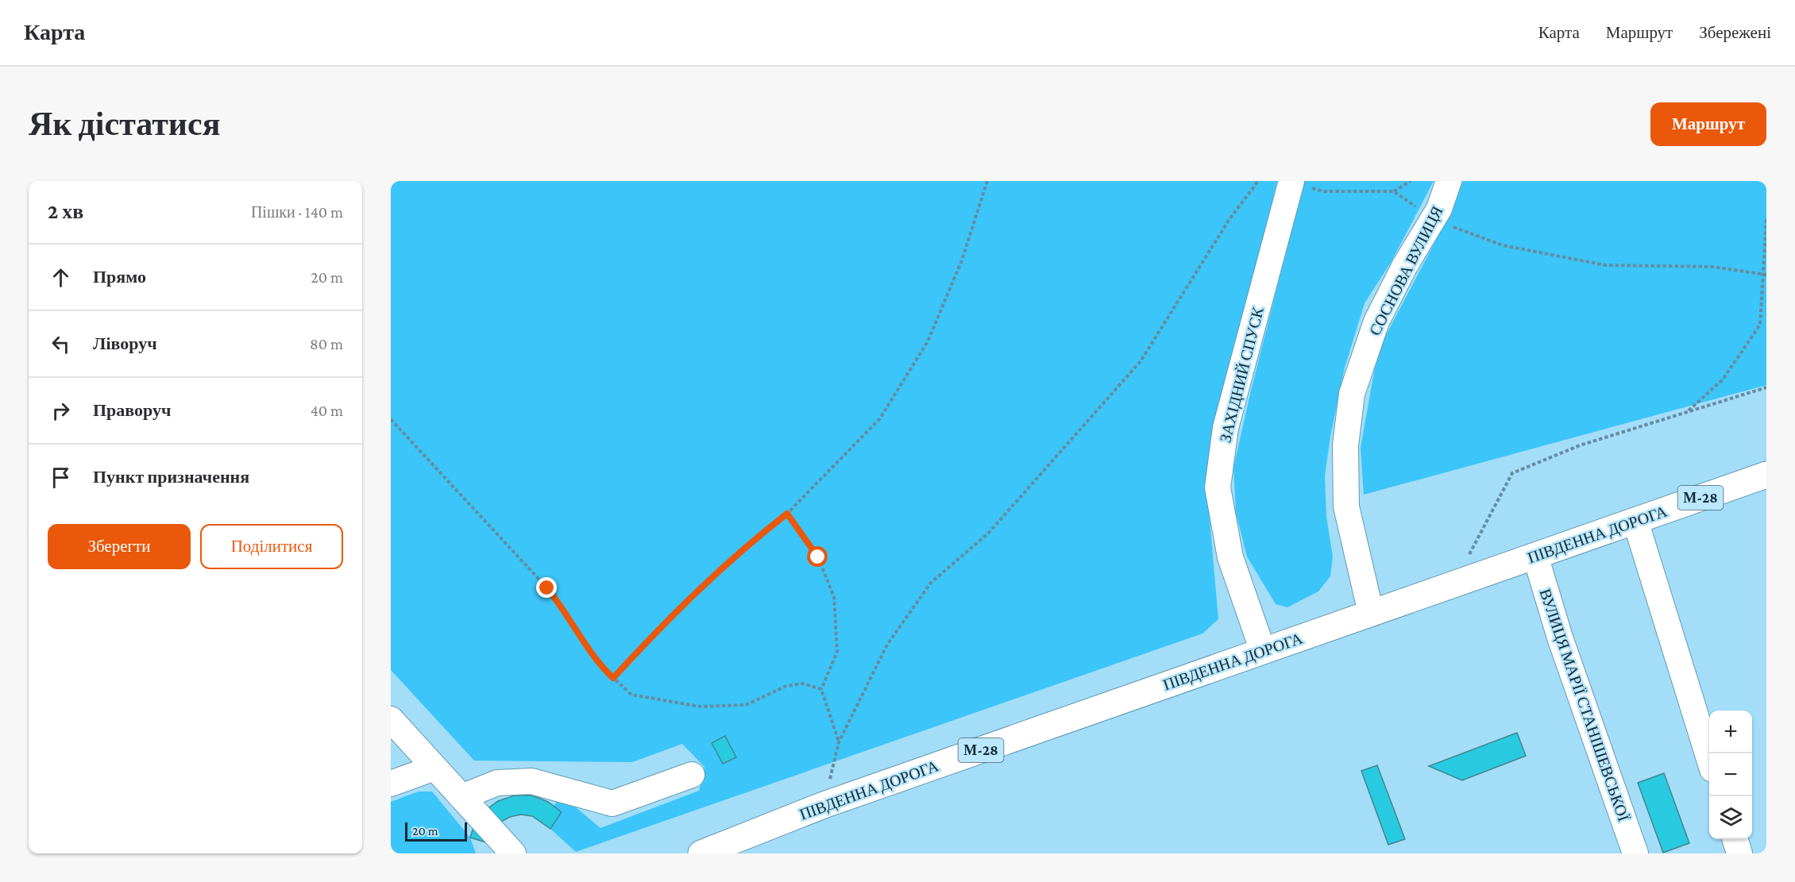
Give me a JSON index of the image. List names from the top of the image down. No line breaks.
{"streets":{"highway":["М-28","ПІВДЕННА ДОРОГА"],"street":["СОСНОВА ВУЛИЦЯ","ЗАХІДНИЙ СПУСК","ВУЛИЦЯ МАРІЇ СТАНІШЕВСЬКОЇ"]},"crossings":[["СОСНОВА ВУЛИЦЯ","ПІВДЕННА ДОРОГА"],["ЗАХІДНИЙ СПУСК","ПІВДЕННА ДОРОГА"],["ПІВДЕННА ДОРОГА","ВУЛИЦЯ МАРІЇ СТАНІШЕВСЬКОЇ"]],"scale_bar":"20 m","page":{"header":"Карта","nav":["Карта","Маршрут","Збережені"],"buttons":["Маршрут",["Зберегти","Поділитися"]],"title":"Як дістатися","heading":["2 хв","Пішки · 140 m"],"list":[["Прямо","20 m"],["Ліворуч","80 m"],["Праворуч","40 m"],"Пункт призначення"],"map_buttons":["+","−"],"scale":"20 m"}}
